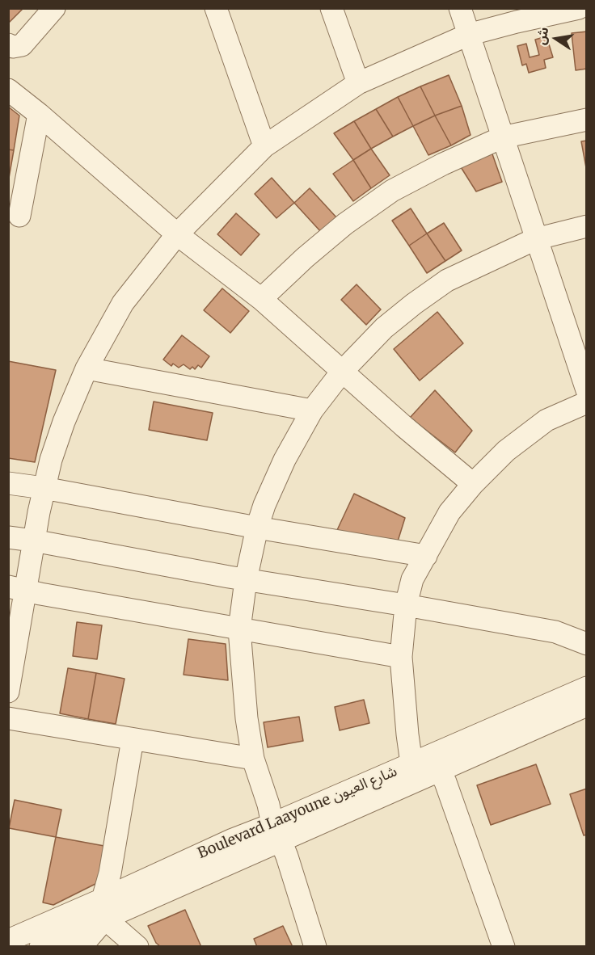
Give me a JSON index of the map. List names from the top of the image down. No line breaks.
{"streets":{"street":["Boulevard Laayoune شارع العيون"]},"north":"left"}
